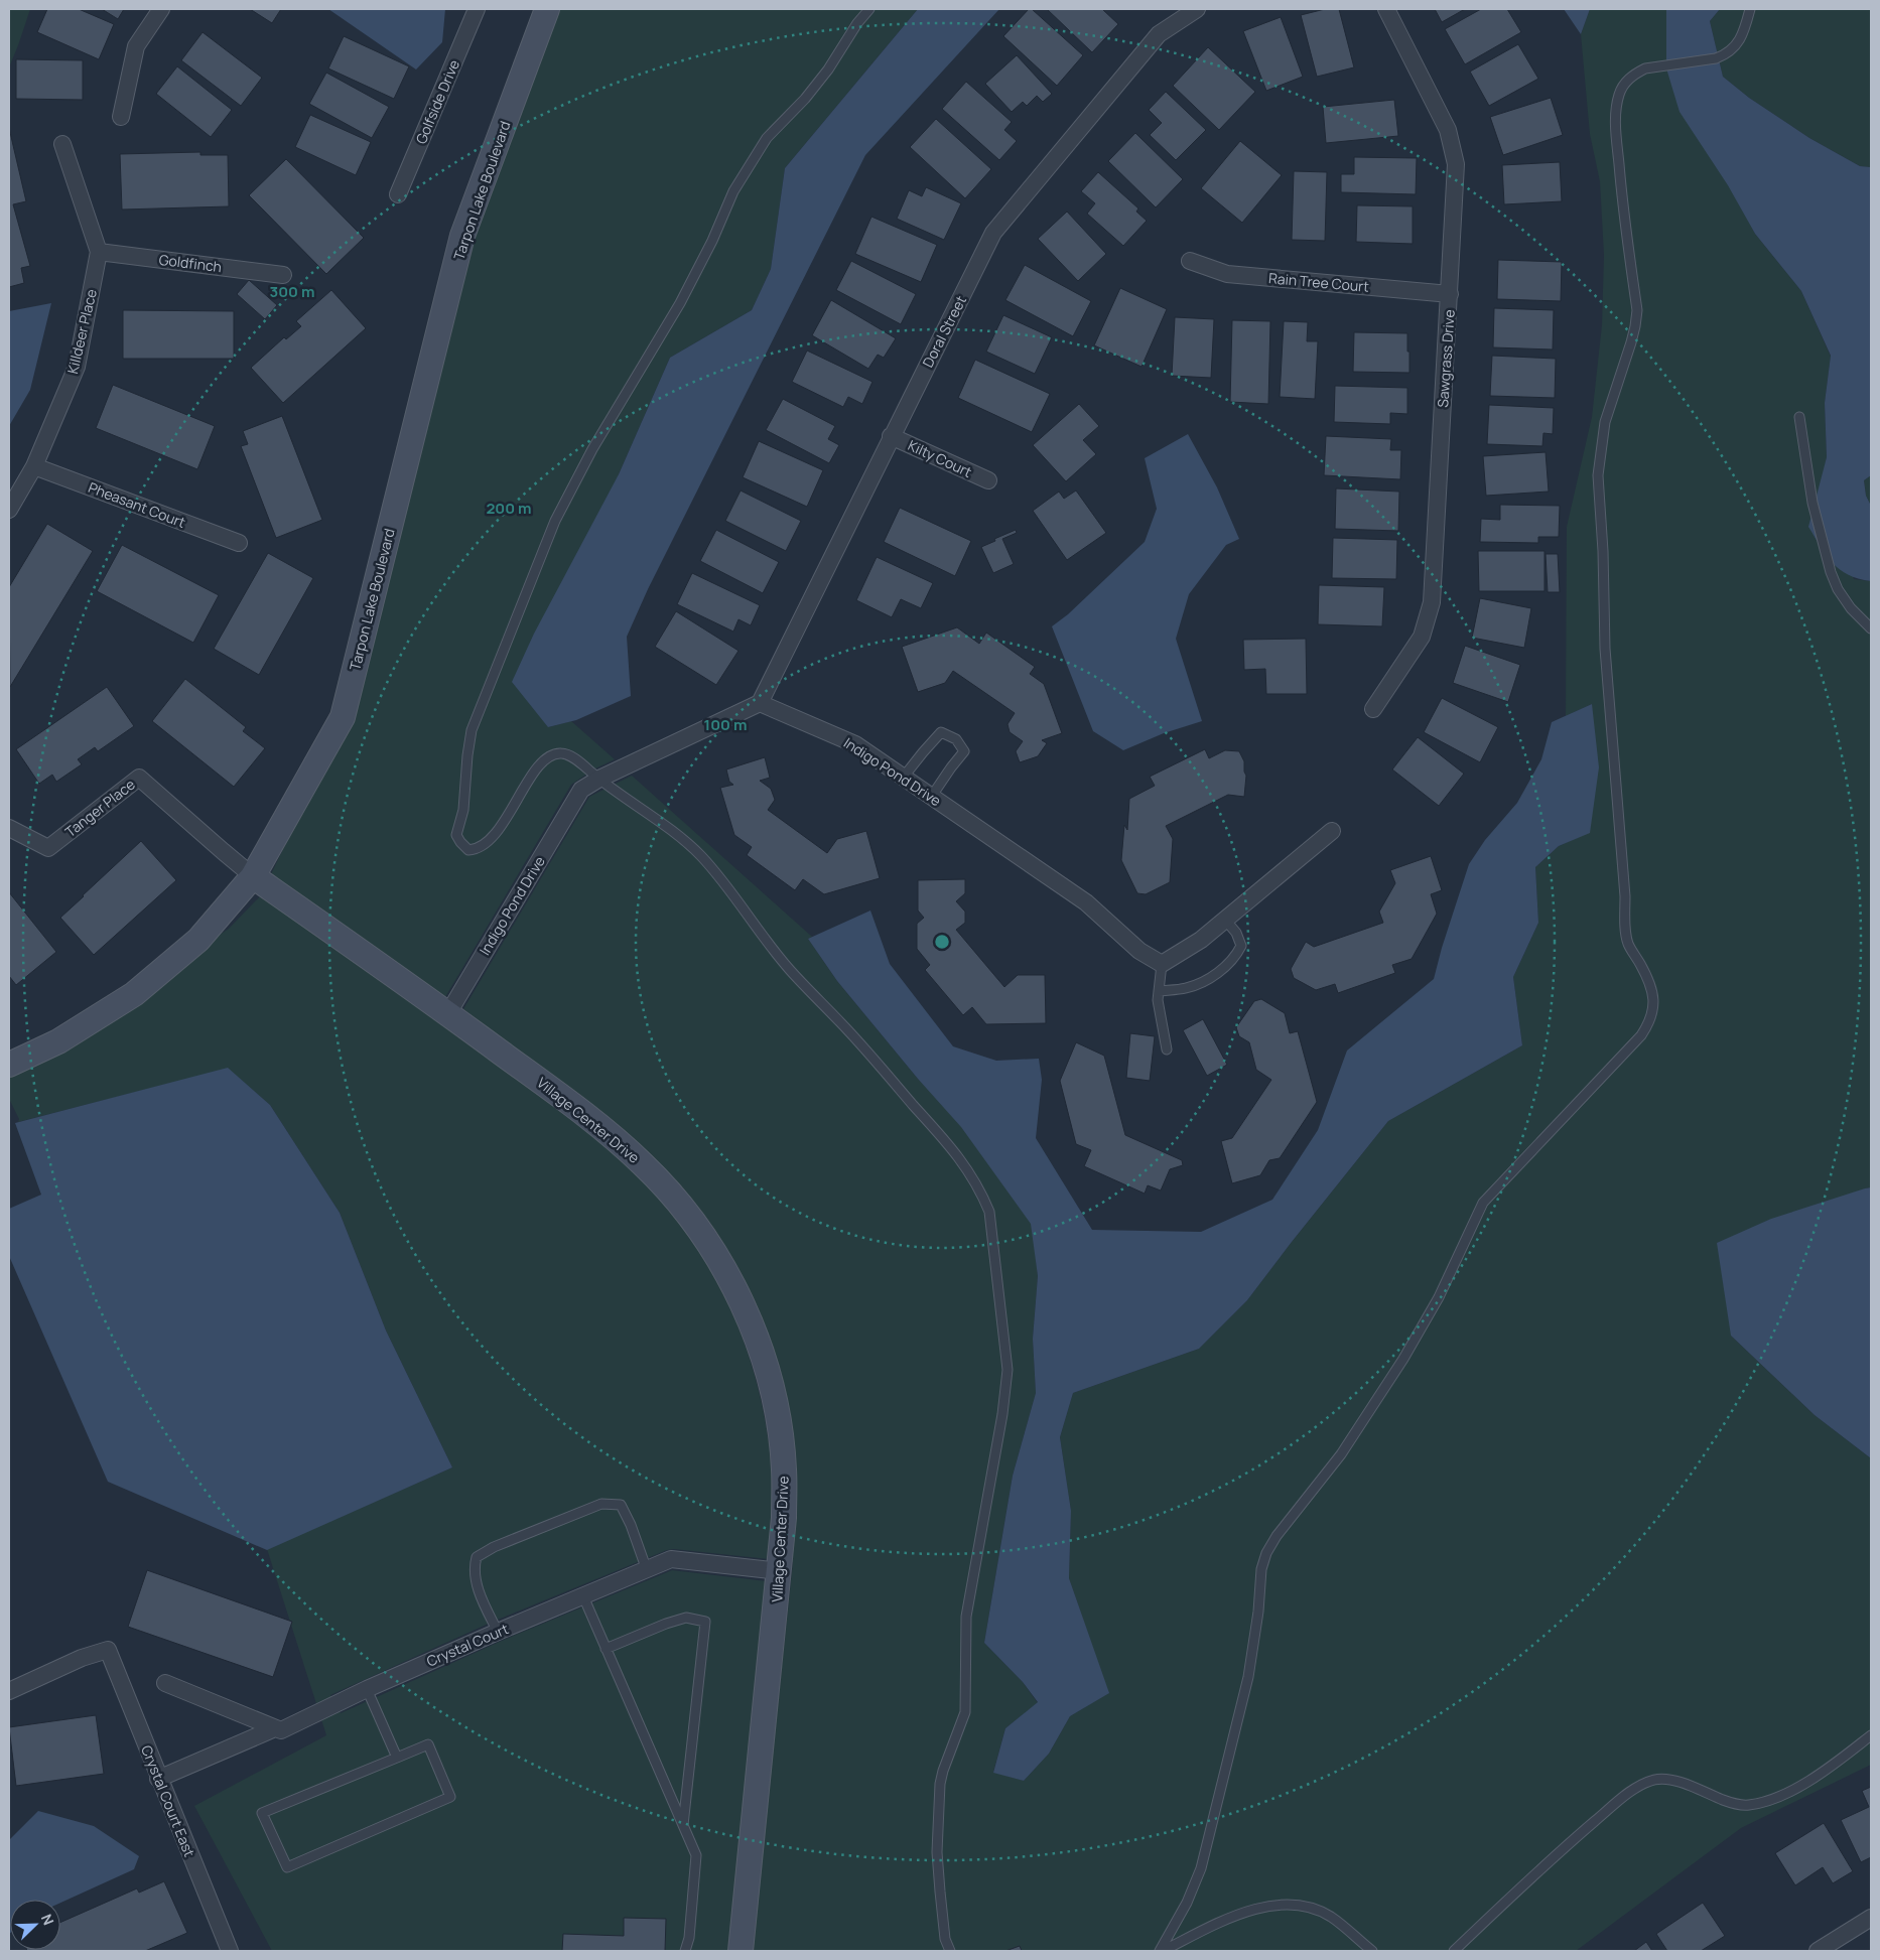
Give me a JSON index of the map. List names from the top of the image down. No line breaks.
{"streets":{"street":["Golfside Drive","Tarpon Lake Boulevard","Goldfinch","Rain Tree Court","Killdeer Place","Doral Street","Sawgrass Drive","Kilty Court","Pheasant Court","Indigo Pond Drive","Tanger Place","Village Center Drive","Crystal Court","Crystal Court East"]},"crossings":[["Tarpon Lake Boulevard","Tanger Place"],["Tarpon Lake Boulevard","Village Center Drive"],["Goldfinch","Killdeer Place"],["Rain Tree Court","Sawgrass Drive"],["Killdeer Place","Pheasant Court"],["Doral Street","Kilty Court"],["Doral Street","Indigo Pond Drive"],["Indigo Pond Drive","Village Center Drive"],["Tanger Place","Village Center Drive"],["Village Center Drive","Crystal Court"],["Crystal Court","Crystal Court East"]],"north":"top right","rings":["300 m","200 m","100 m"]}
